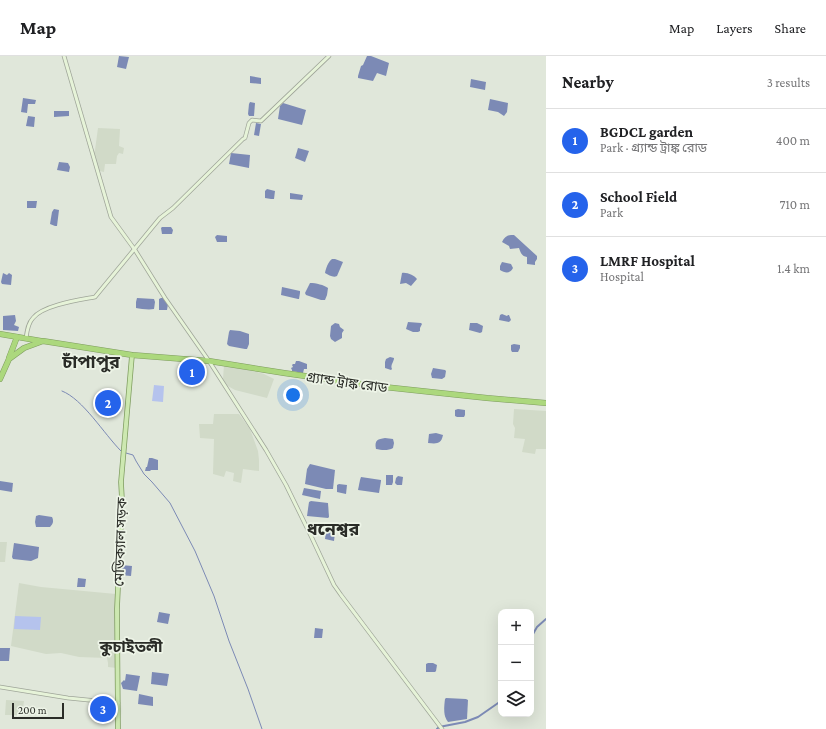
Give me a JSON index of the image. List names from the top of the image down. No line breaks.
{"streets":{"highway":["গ্র্যান্ড ট্রাঙ্ক রোড"],"main road":["মেডিক্যাল সড়ক"]},"crossings":[["গ্র্যান্ড ট্রাঙ্ক রোড","মেডিক্যাল সড়ক"]],"districts":["চাঁপাপুর","ধনেশ্বর","কুচাইতলী"],"scale_bar":"200 m","page":{"header":"Map","nav":["Map","Layers","Share"],"heading":["Nearby","3 results"],"list":[{"mark":"1","name":"BGDCL garden","note":"Park · গ্র্যান্ড ট্রাঙ্ক রোড","value":"400 m"},{"mark":"2","name":"School Field","note":"Park","value":"710 m"},{"mark":"3","name":"LMRF Hospital","note":"Hospital","value":"1.4 km"}],"pins":["1","2","3"],"map_buttons":["+","−"],"scale":"200 m"}}
